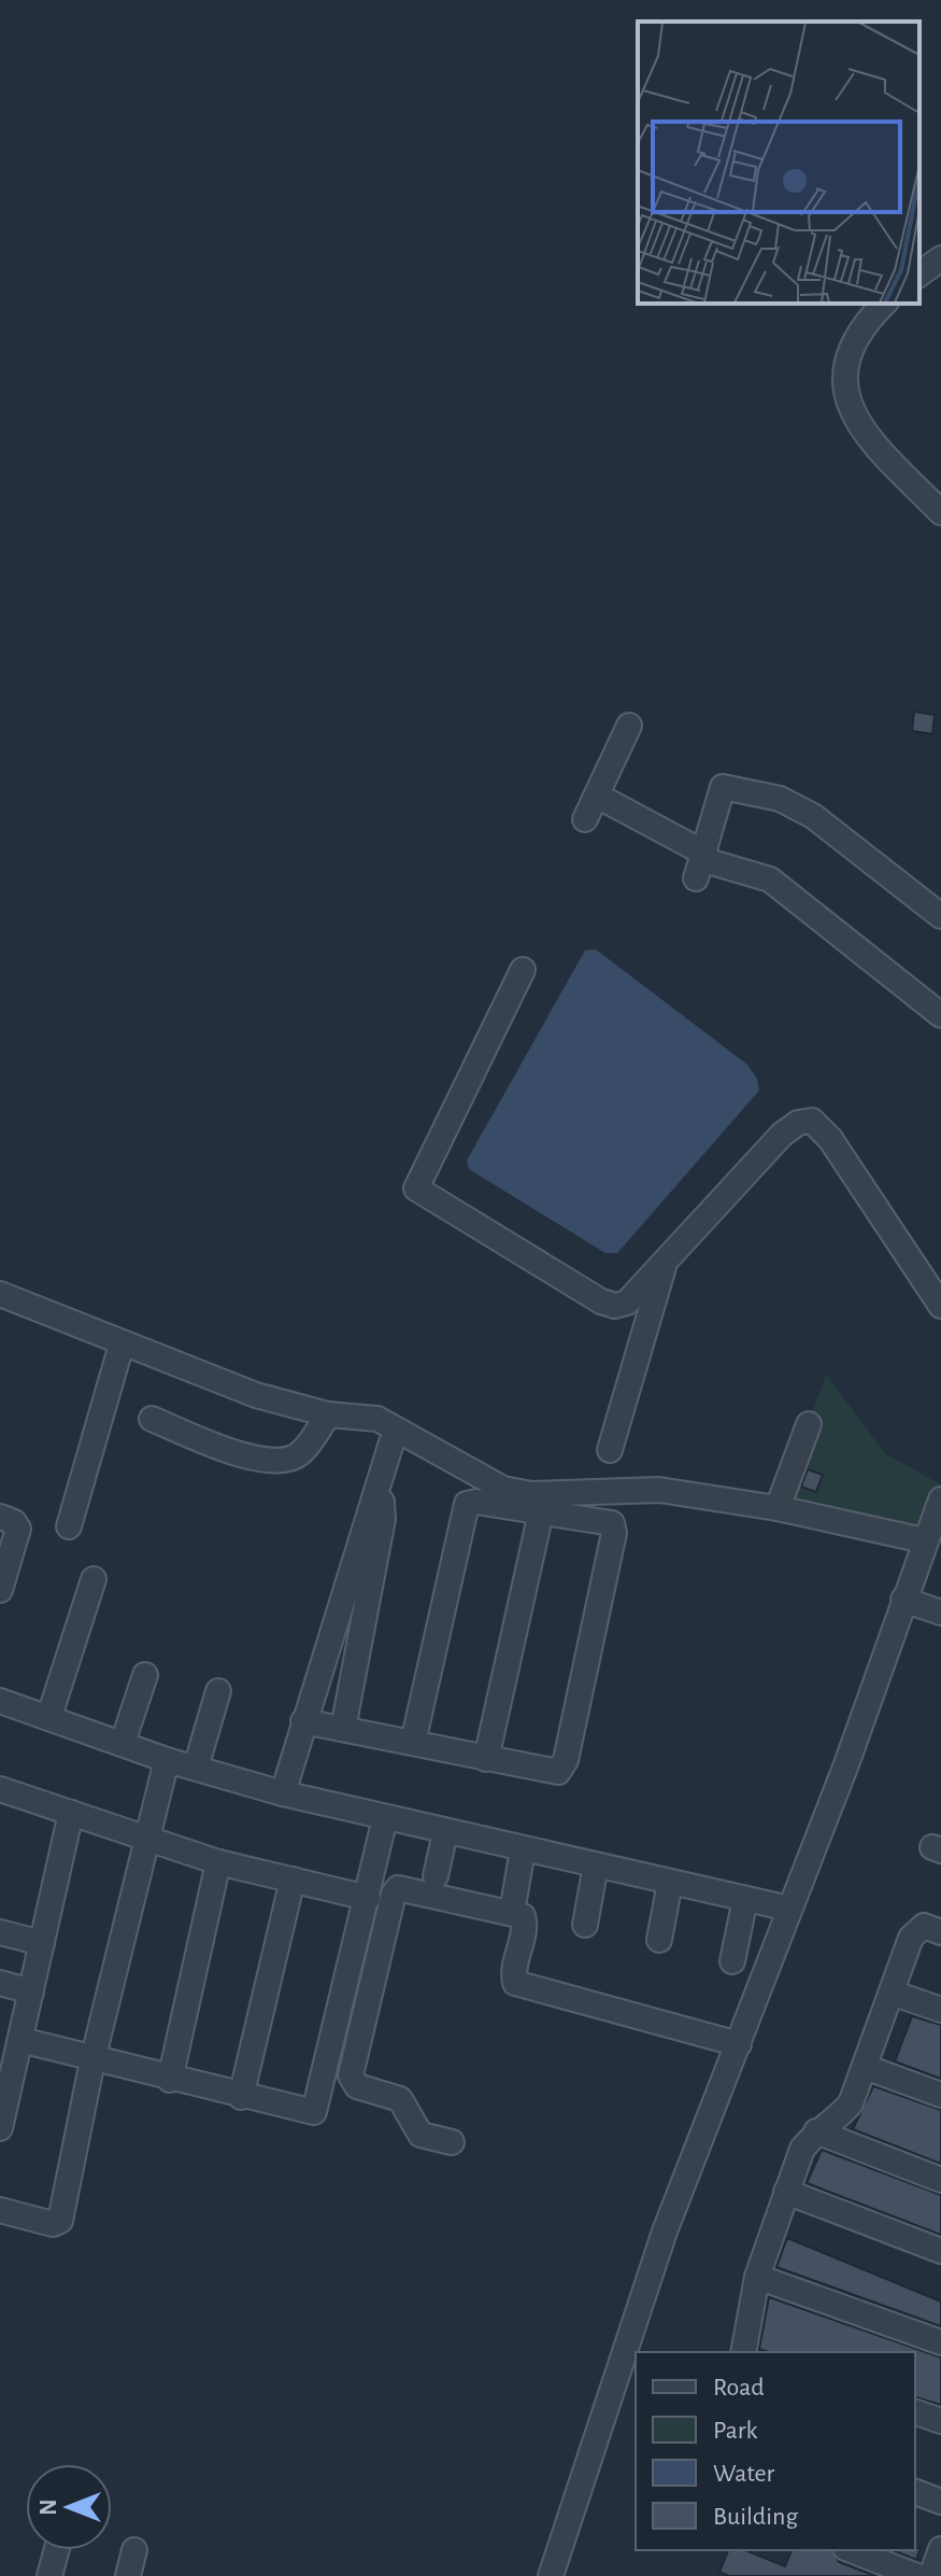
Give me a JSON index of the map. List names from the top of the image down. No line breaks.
{"legend":["Road","Park","Water","Building"],"north":"left"}
